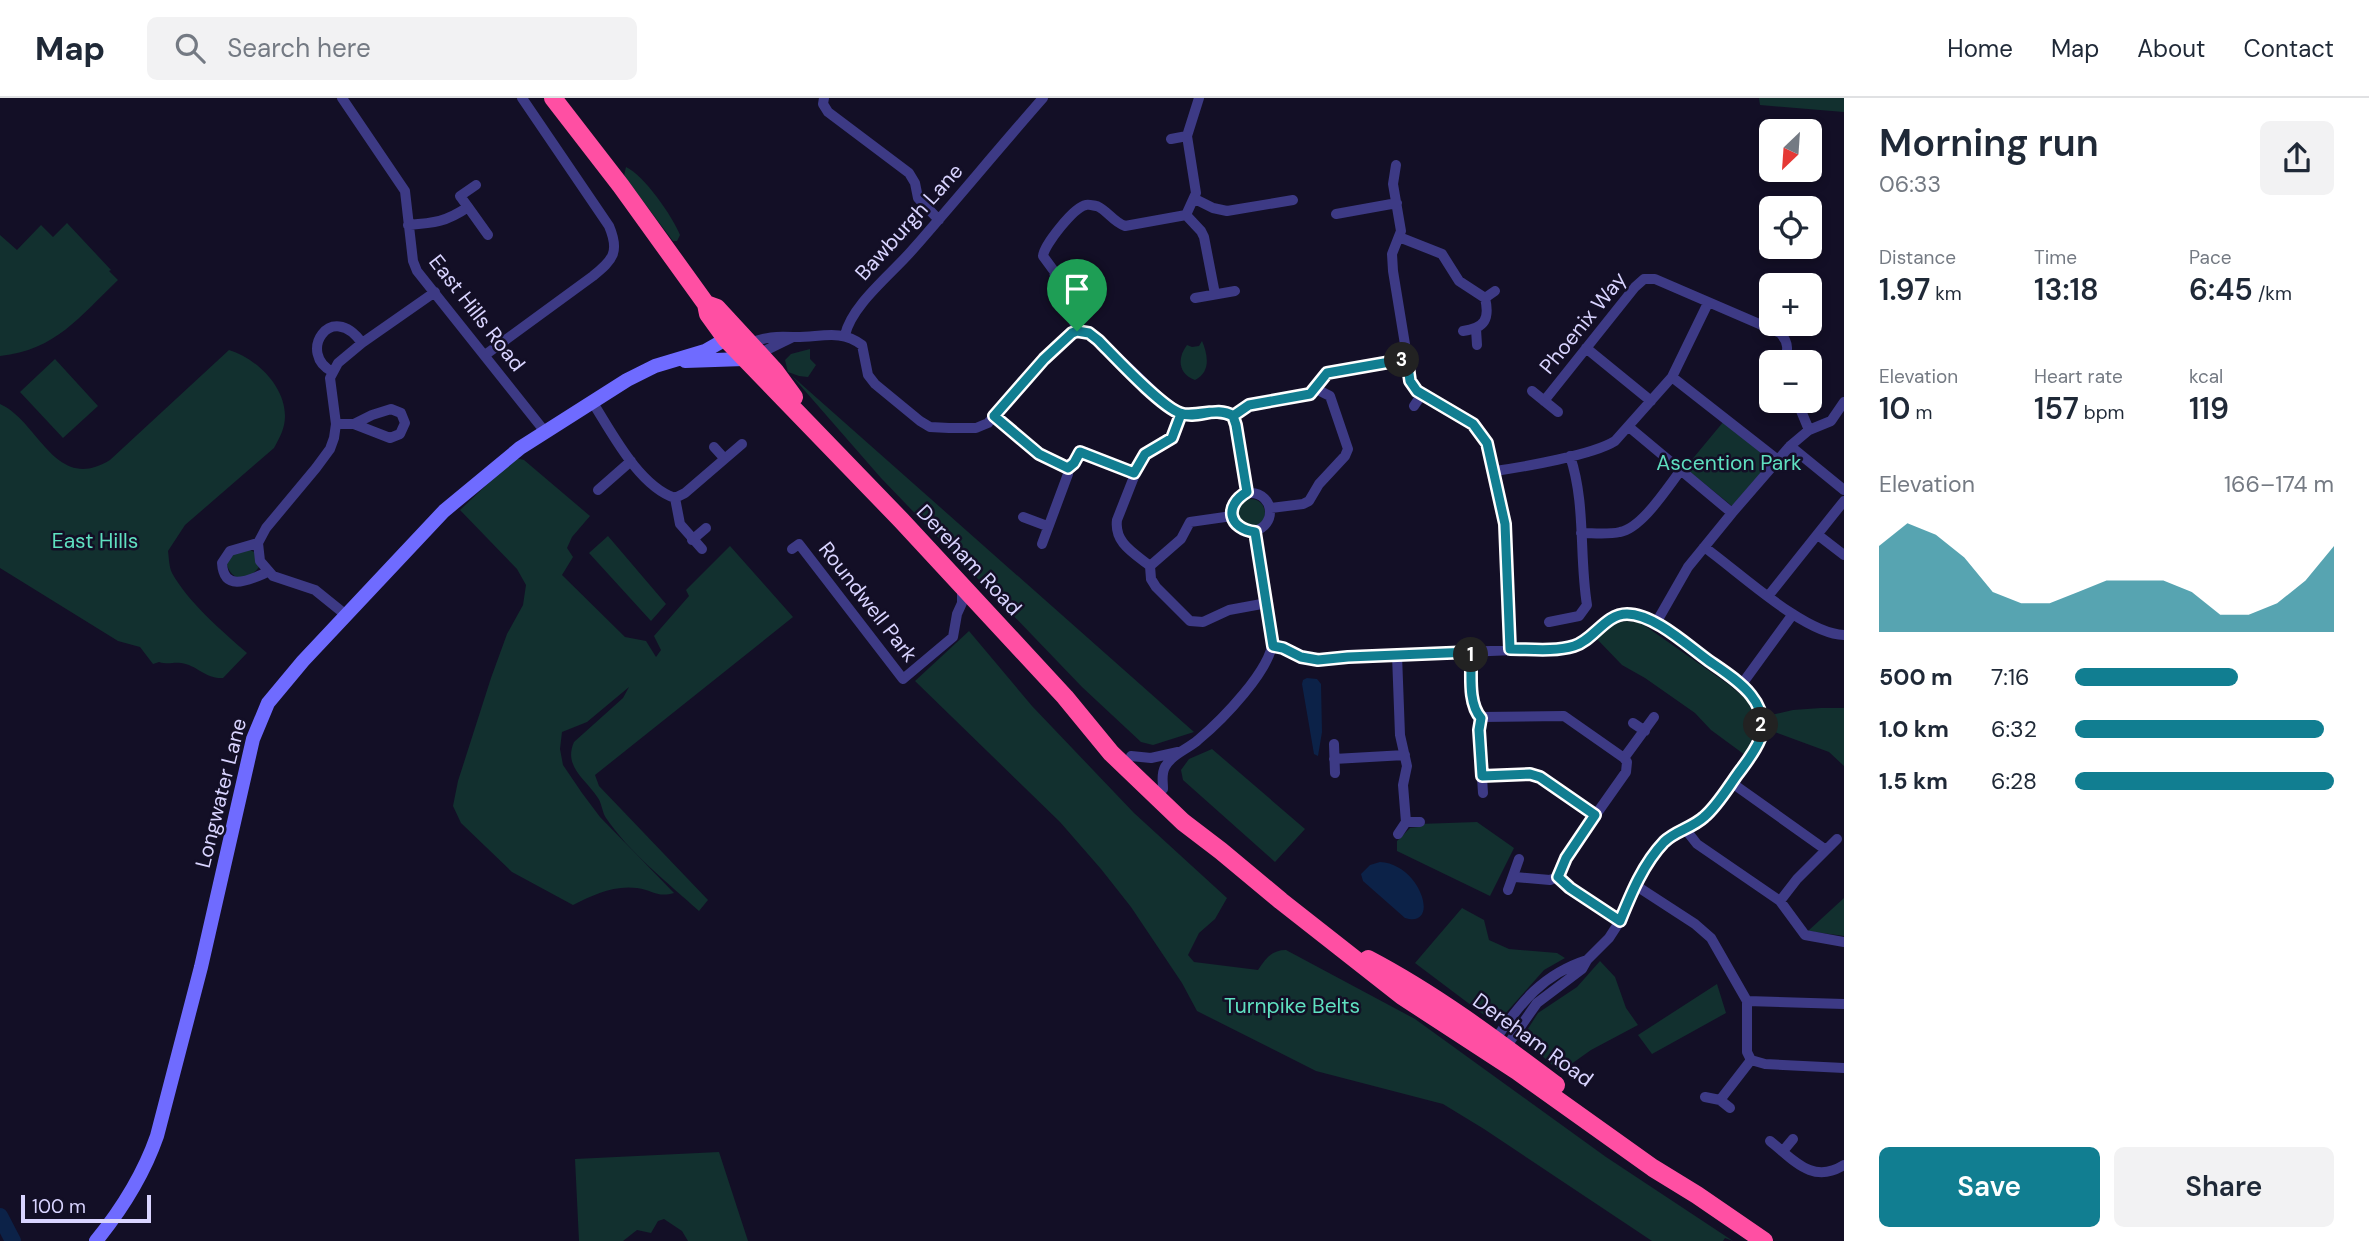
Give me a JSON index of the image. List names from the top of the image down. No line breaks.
{"streets":{"highway":["Dereham Road"],"street":["Bawburgh Lane","East Hills Road","Phoenix Way","Roundwell Park","Longwater Lane"]},"crossings":[["East Hills Road","Longwater Lane"],["Dereham Road","Roundwell Park"],["Dereham Road","Longwater Lane"]],"parks":["Ascention Park","East Hills","Turnpike Belts"],"scale_bar":"100 m","north":"bottom left","page":{"header":"Map","search":"Search here","nav":["Home","Map","About","Contact"],"heading":["Morning run","06:33"],"map_buttons":["+","−"],"stats":[["Distance","1.97 km"],["Time","13:18"],["Pace","6:45 /km"],["Elevation","10 m"],["Heart rate","157 bpm"],["kcal","119"]],"pins":["3","1","2"],"chart":["Elevation","166–174 m"],"list":[{"name":"500 m","note":"7:16"},{"name":"1.0 km","note":"6:32"},{"name":"1.5 km","note":"6:28"}],"buttons":["Save","Share"],"scale":"100 m"}}
